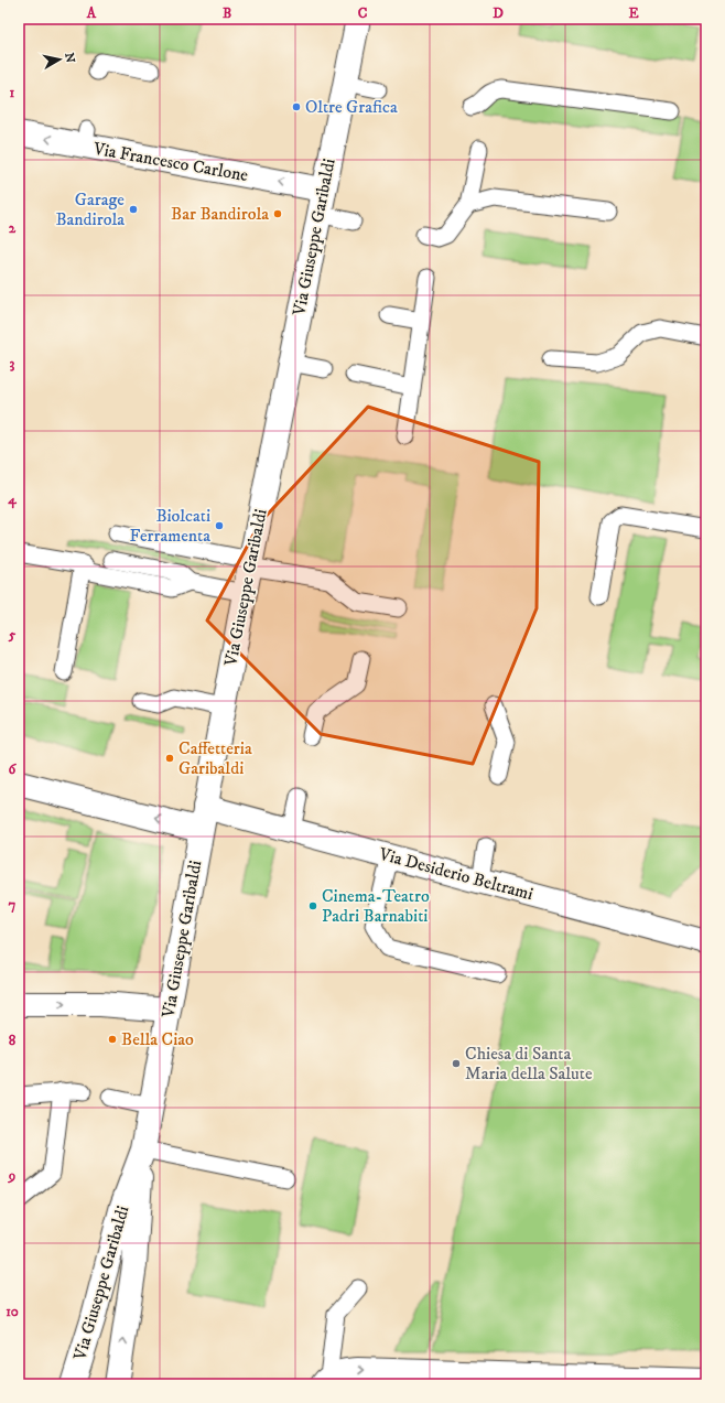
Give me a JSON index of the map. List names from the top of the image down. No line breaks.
{"streets":{"street":["Via Francesco Carlone","Via Giuseppe Garibaldi","Via Desiderio Beltrami"]},"crossings":[["Via Francesco Carlone","Via Giuseppe Garibaldi"],["Via Giuseppe Garibaldi","Via Desiderio Beltrami"]],"one_way":["Via Francesco Carlone"],"places":["Oltre Grafica","Garage Bandirola","Bar Bandirola","Biolcati Ferramenta","Caffetteria Garibaldi","Cinema-Teatro Padri Barnabiti","Bella Ciao","Chiesa di Santa Maria della Salute"],"north":"right","grid":{"columns":["A","B","C","D","E"],"rows":["1","2","3","4","5","6","7","8","9","10"]}}
